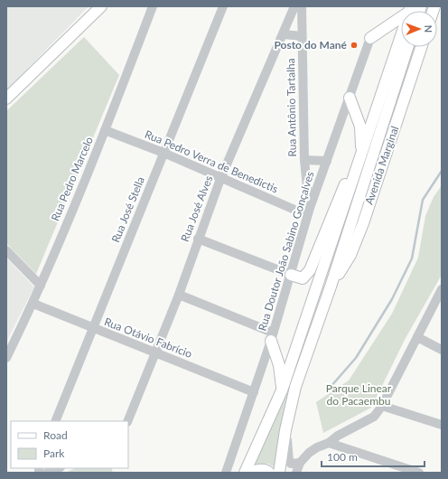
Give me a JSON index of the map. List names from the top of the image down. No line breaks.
{"streets":{"main road":["Avenida Marginal"],"street":["Rua Antônio Tartalha","Rua Pedro Verra de Benedictis","Rua Pedro Marcelo","Rua José Alves","Rua José Stella","Rua Doutor João Sabino Gonçalves","Rua Otávio Fabrício"]},"crossings":[["Rua Antônio Tartalha","Rua Pedro Verra de Benedictis"],["Rua Antônio Tartalha","Rua Doutor João Sabino Gonçalves"],["Rua Pedro Verra de Benedictis","Rua Pedro Marcelo"],["Rua Pedro Verra de Benedictis","Rua José Alves"],["Rua Pedro Verra de Benedictis","Rua José Stella"],["Rua Pedro Verra de Benedictis","Rua Doutor João Sabino Gonçalves"],["Rua Pedro Marcelo","Rua Otávio Fabrício"],["Rua José Alves","Rua Otávio Fabrício"],["Rua José Stella","Rua Otávio Fabrício"],["Rua Doutor João Sabino Gonçalves","Rua Otávio Fabrício"]],"parks":["Parque Linear do Pacaembu"],"places":["Posto do Mané"],"legend":["Road","Park"],"scale_bar":"100 m","north":"right"}
